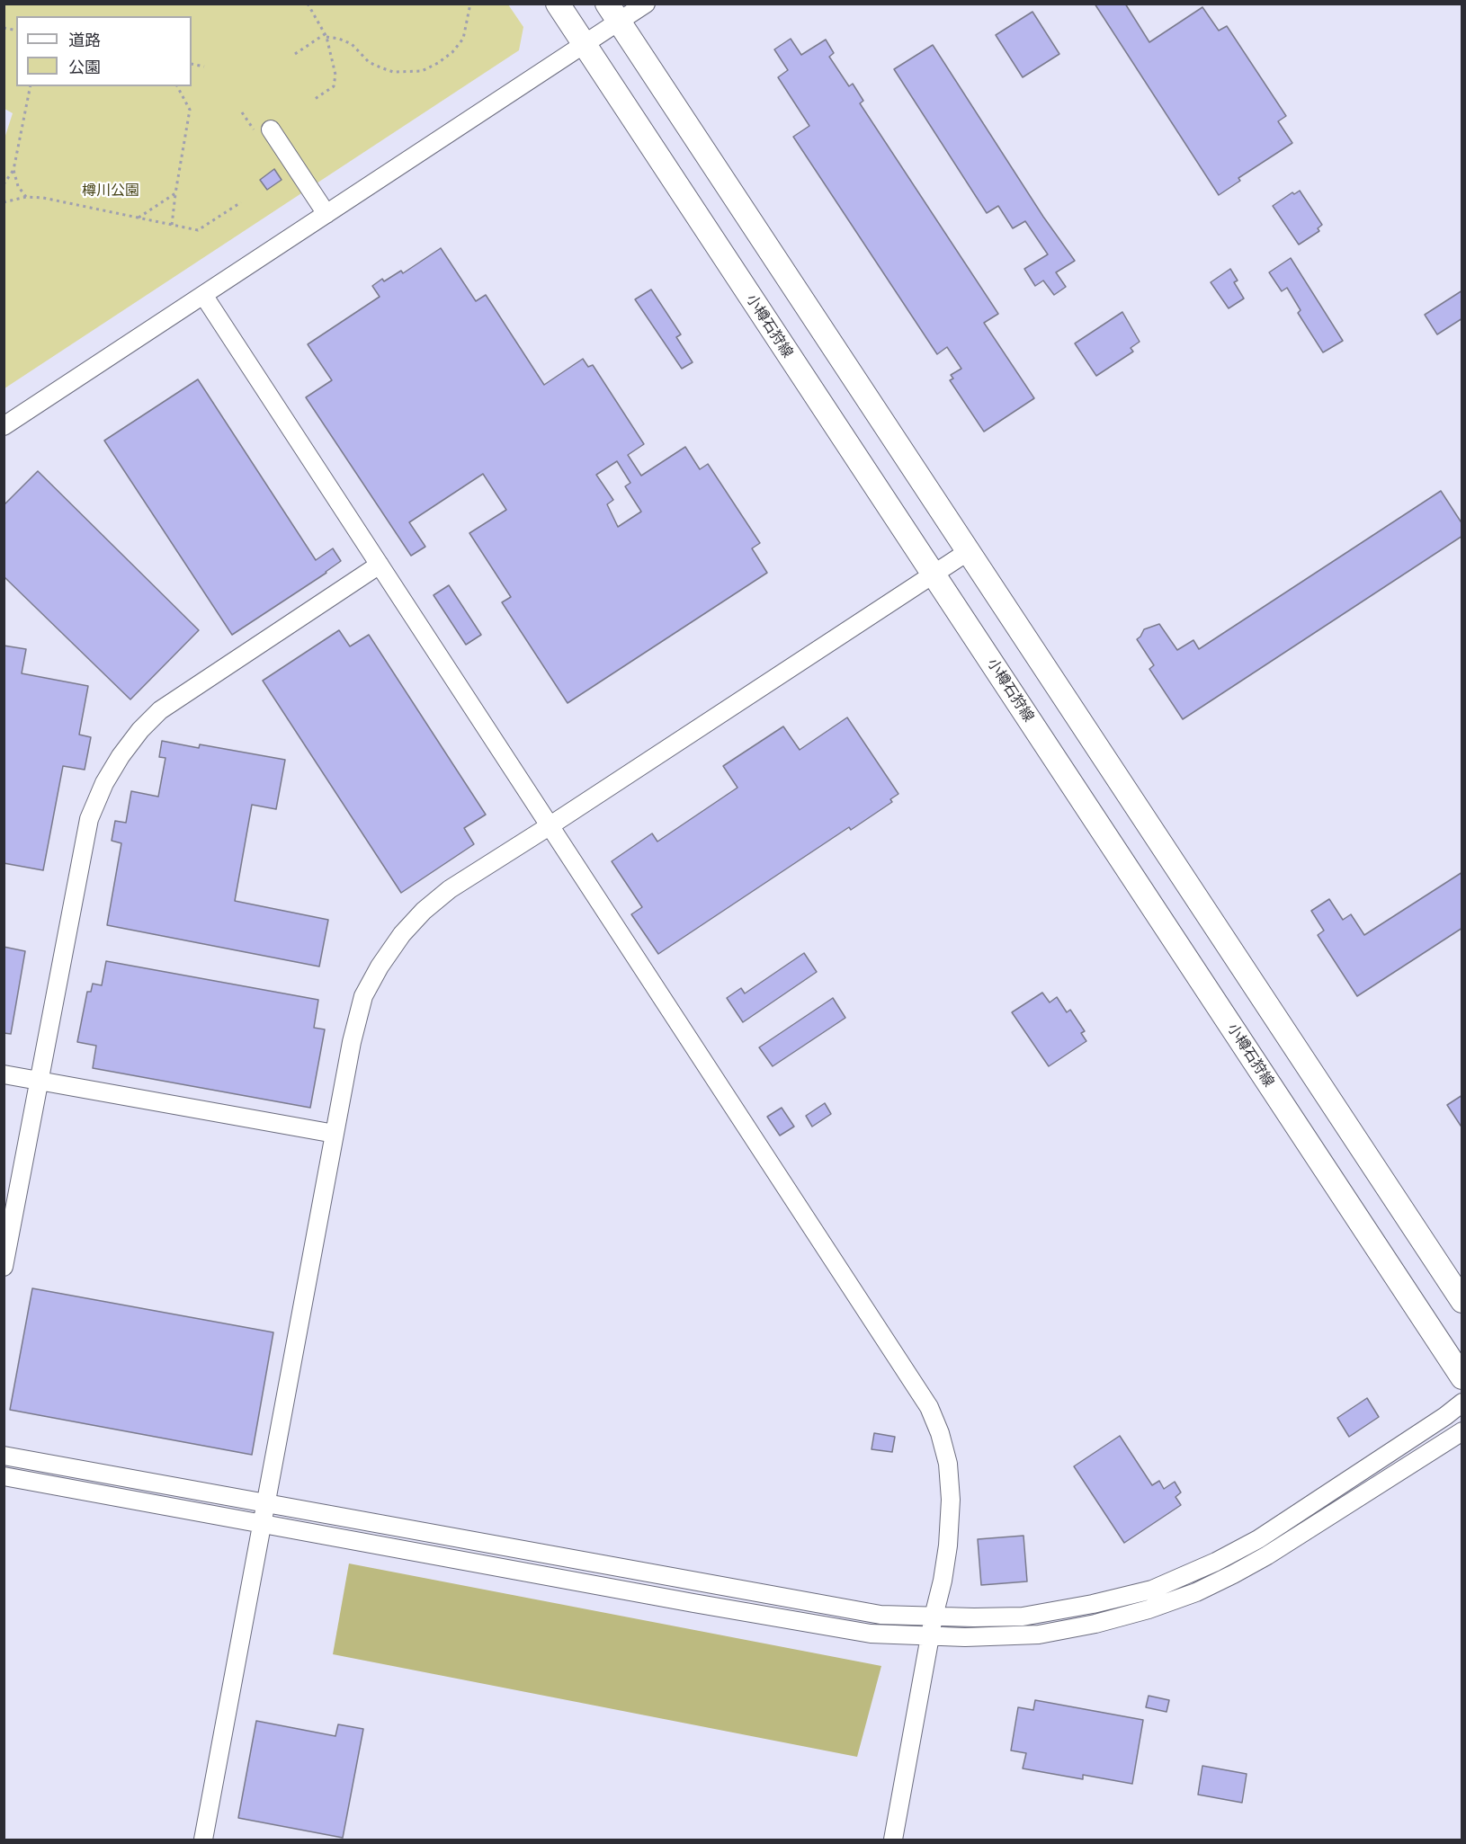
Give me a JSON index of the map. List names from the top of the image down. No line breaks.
{"streets":{"main road":["小樽石狩線"]},"parks":["樽川公園"],"legend":["道路","公園"]}
